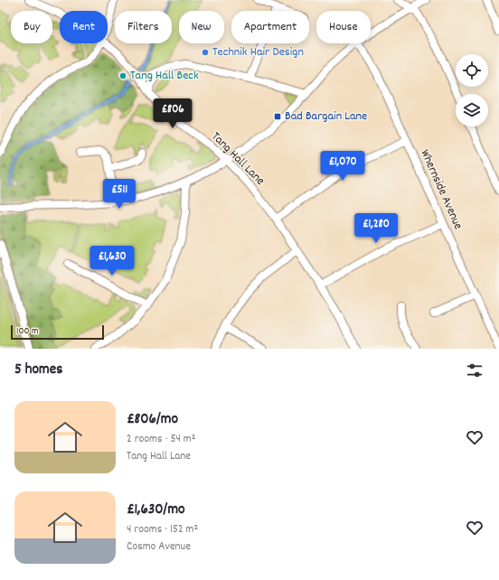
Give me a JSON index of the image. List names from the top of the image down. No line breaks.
{"streets":{"street":["Tang Hall Lane","Whernside Avenue"]},"places":{"other":["Technik Hair Design","Tang Hall Beck"],"transit":["Bad Bargain Lane"]},"scale_bar":"100 m","page":{"chip":["Buy","Rent","Filters","New","Apartment","House"],"price":["£806","£1,070","£511","£1,280","£1,630"],"scale":"100 m","heading":"5 homes","list":[{"name":"£806/mo","note":"2 rooms · 54 m² · Tang Hall Lane"},{"name":"£1,630/mo","note":"4 rooms · 152 m² · Cosmo Avenue"}]}}
